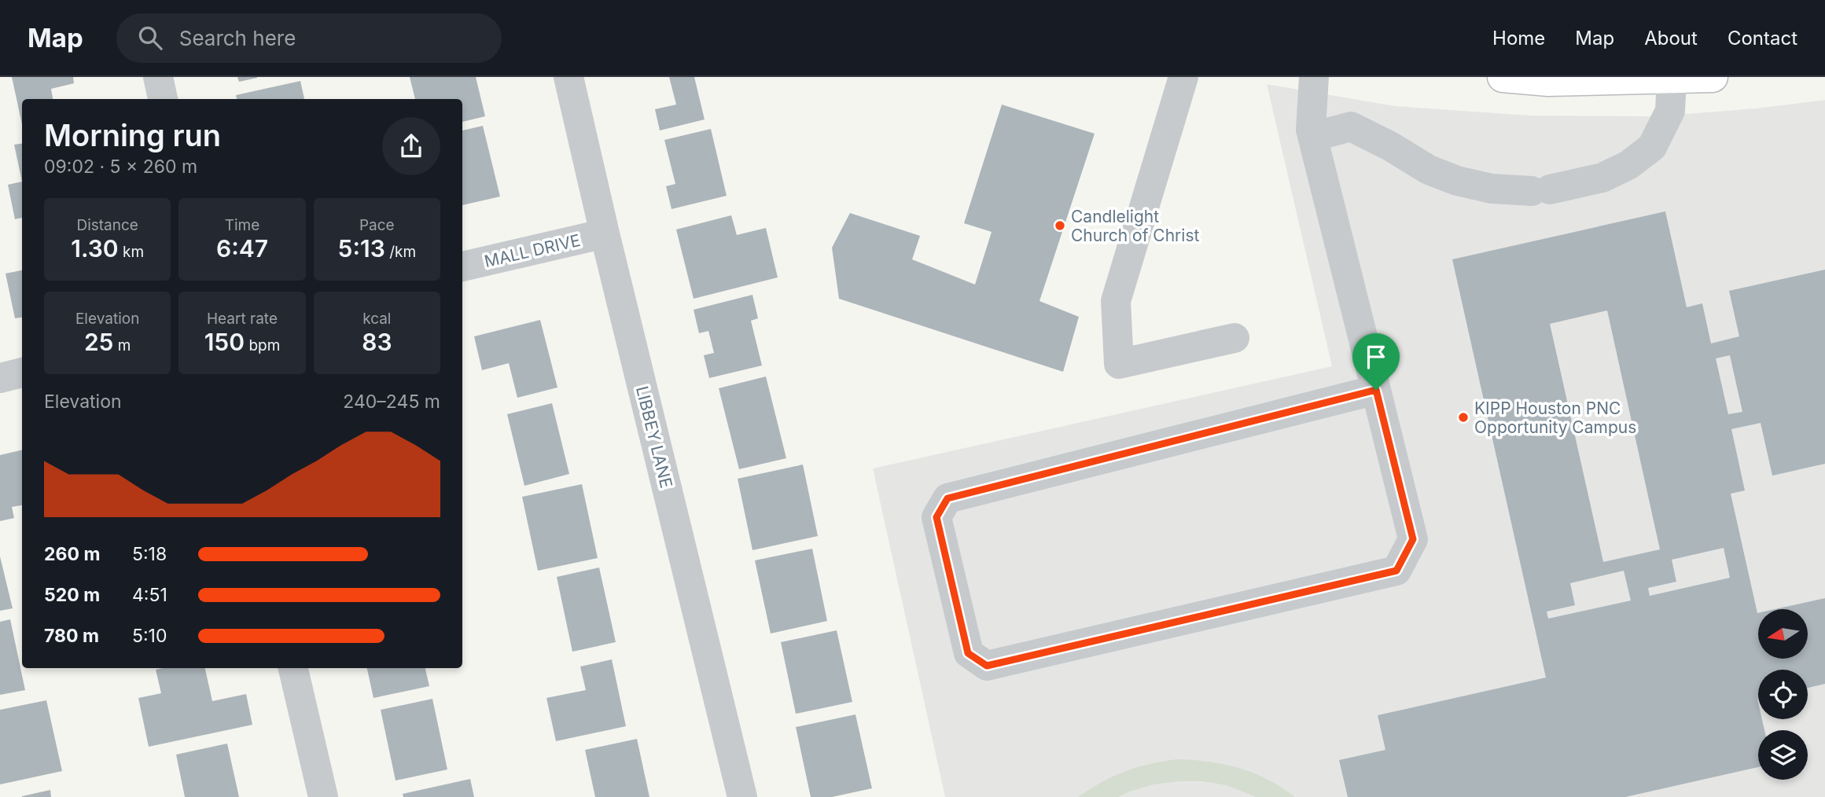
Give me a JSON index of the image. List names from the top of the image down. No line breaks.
{"streets":{"street":["MALL DRIVE","LIBBEY LANE"]},"crossings":[["MALL DRIVE","LIBBEY LANE"]],"places":["Candlelight Church of Christ","KIPP Houston PNC Opportunity Campus"],"north":"left","page":{"header":"Map","search":"Search here","nav":["Home","Map","About","Contact"],"heading":["Morning run","09:02 · 5 × 260 m"],"stats":[["Distance","1.30 km"],["Time","6:47"],["Pace","5:13 /km"],["Elevation","25 m"],["Heart rate","150 bpm"],["kcal","83"]],"chart":["Elevation","240–245 m"],"list":[{"name":"260 m","note":"5:18"},{"name":"520 m","note":"4:51"},{"name":"780 m","note":"5:10"}]}}
